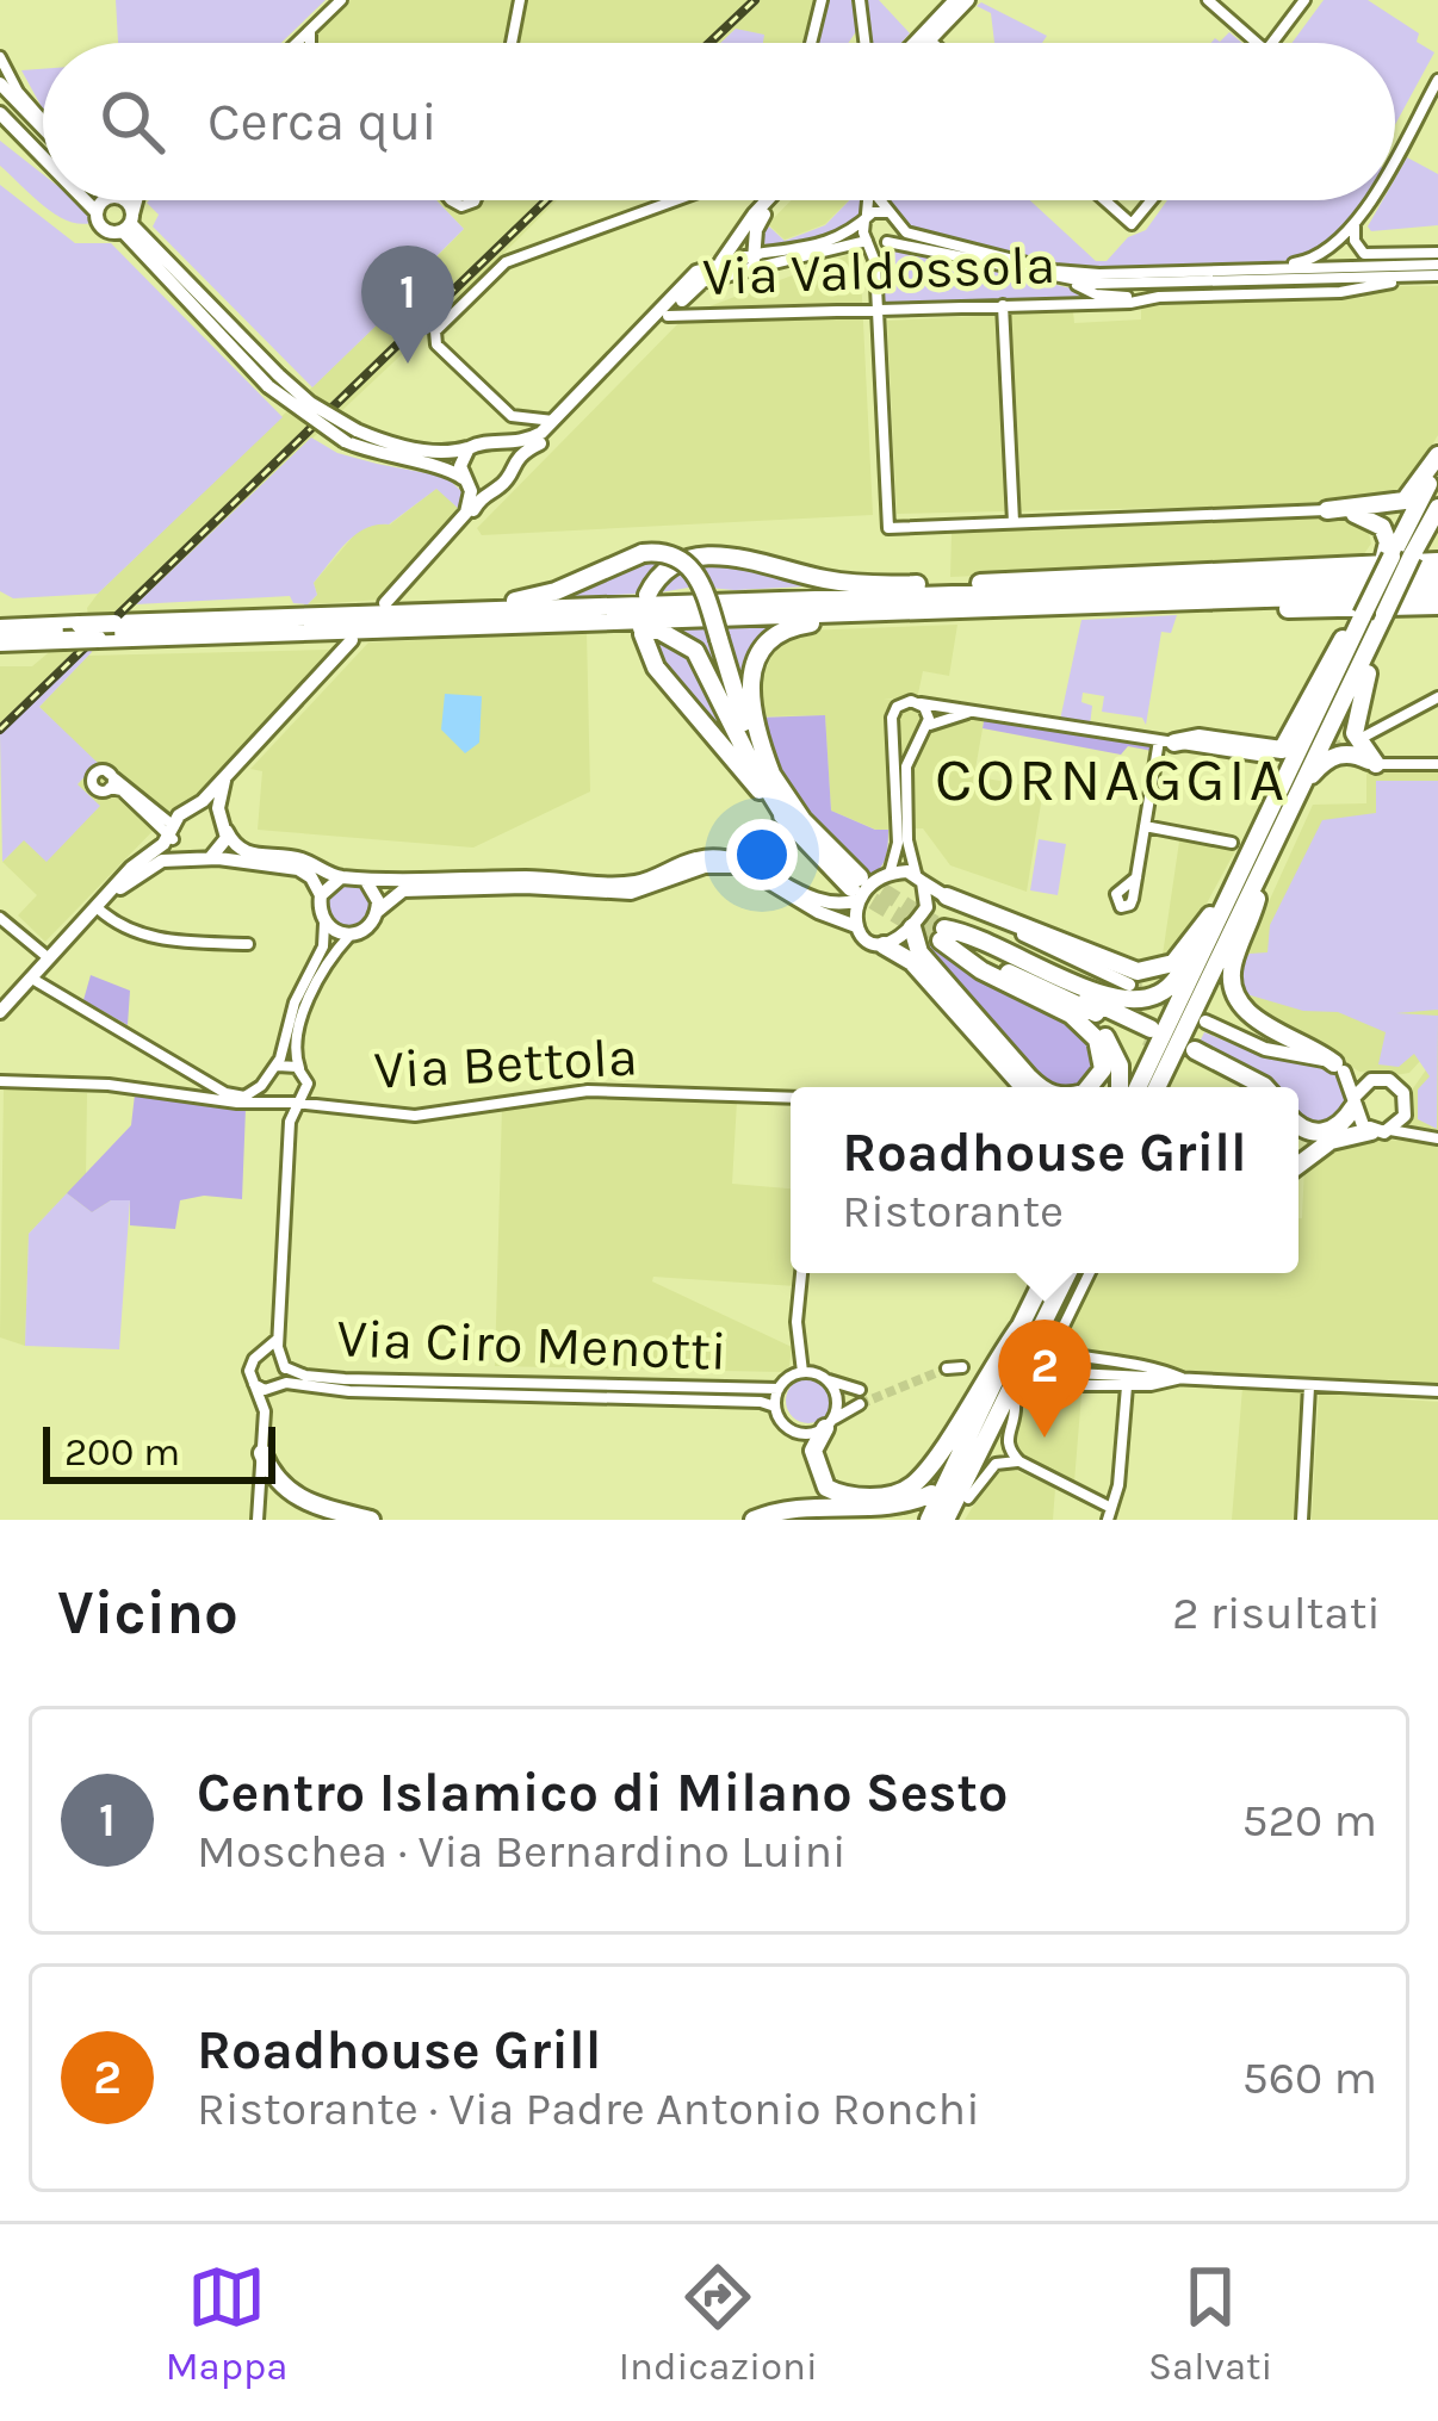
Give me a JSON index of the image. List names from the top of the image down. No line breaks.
{"streets":{"street":["Via Valdossola","Via Bettola","Via Ciro Menotti"]},"districts":["CORNAGGIA"],"scale_bar":"200 m","page":{"search":"Cerca qui","pins":["1","2"],"popup":["Roadhouse Grill","Ristorante"],"scale":"200 m","heading":["Vicino","2 risultati"],"list":[{"mark":"1","name":"Centro Islamico di Milano Sesto","note":"Moschea · Via Bernardino Luini","value":"520 m"},{"mark":"2","name":"Roadhouse Grill","note":"Ristorante · Via Padre Antonio Ronchi","value":"560 m"}],"nav":["Mappa","Indicazioni","Salvati"]}}
